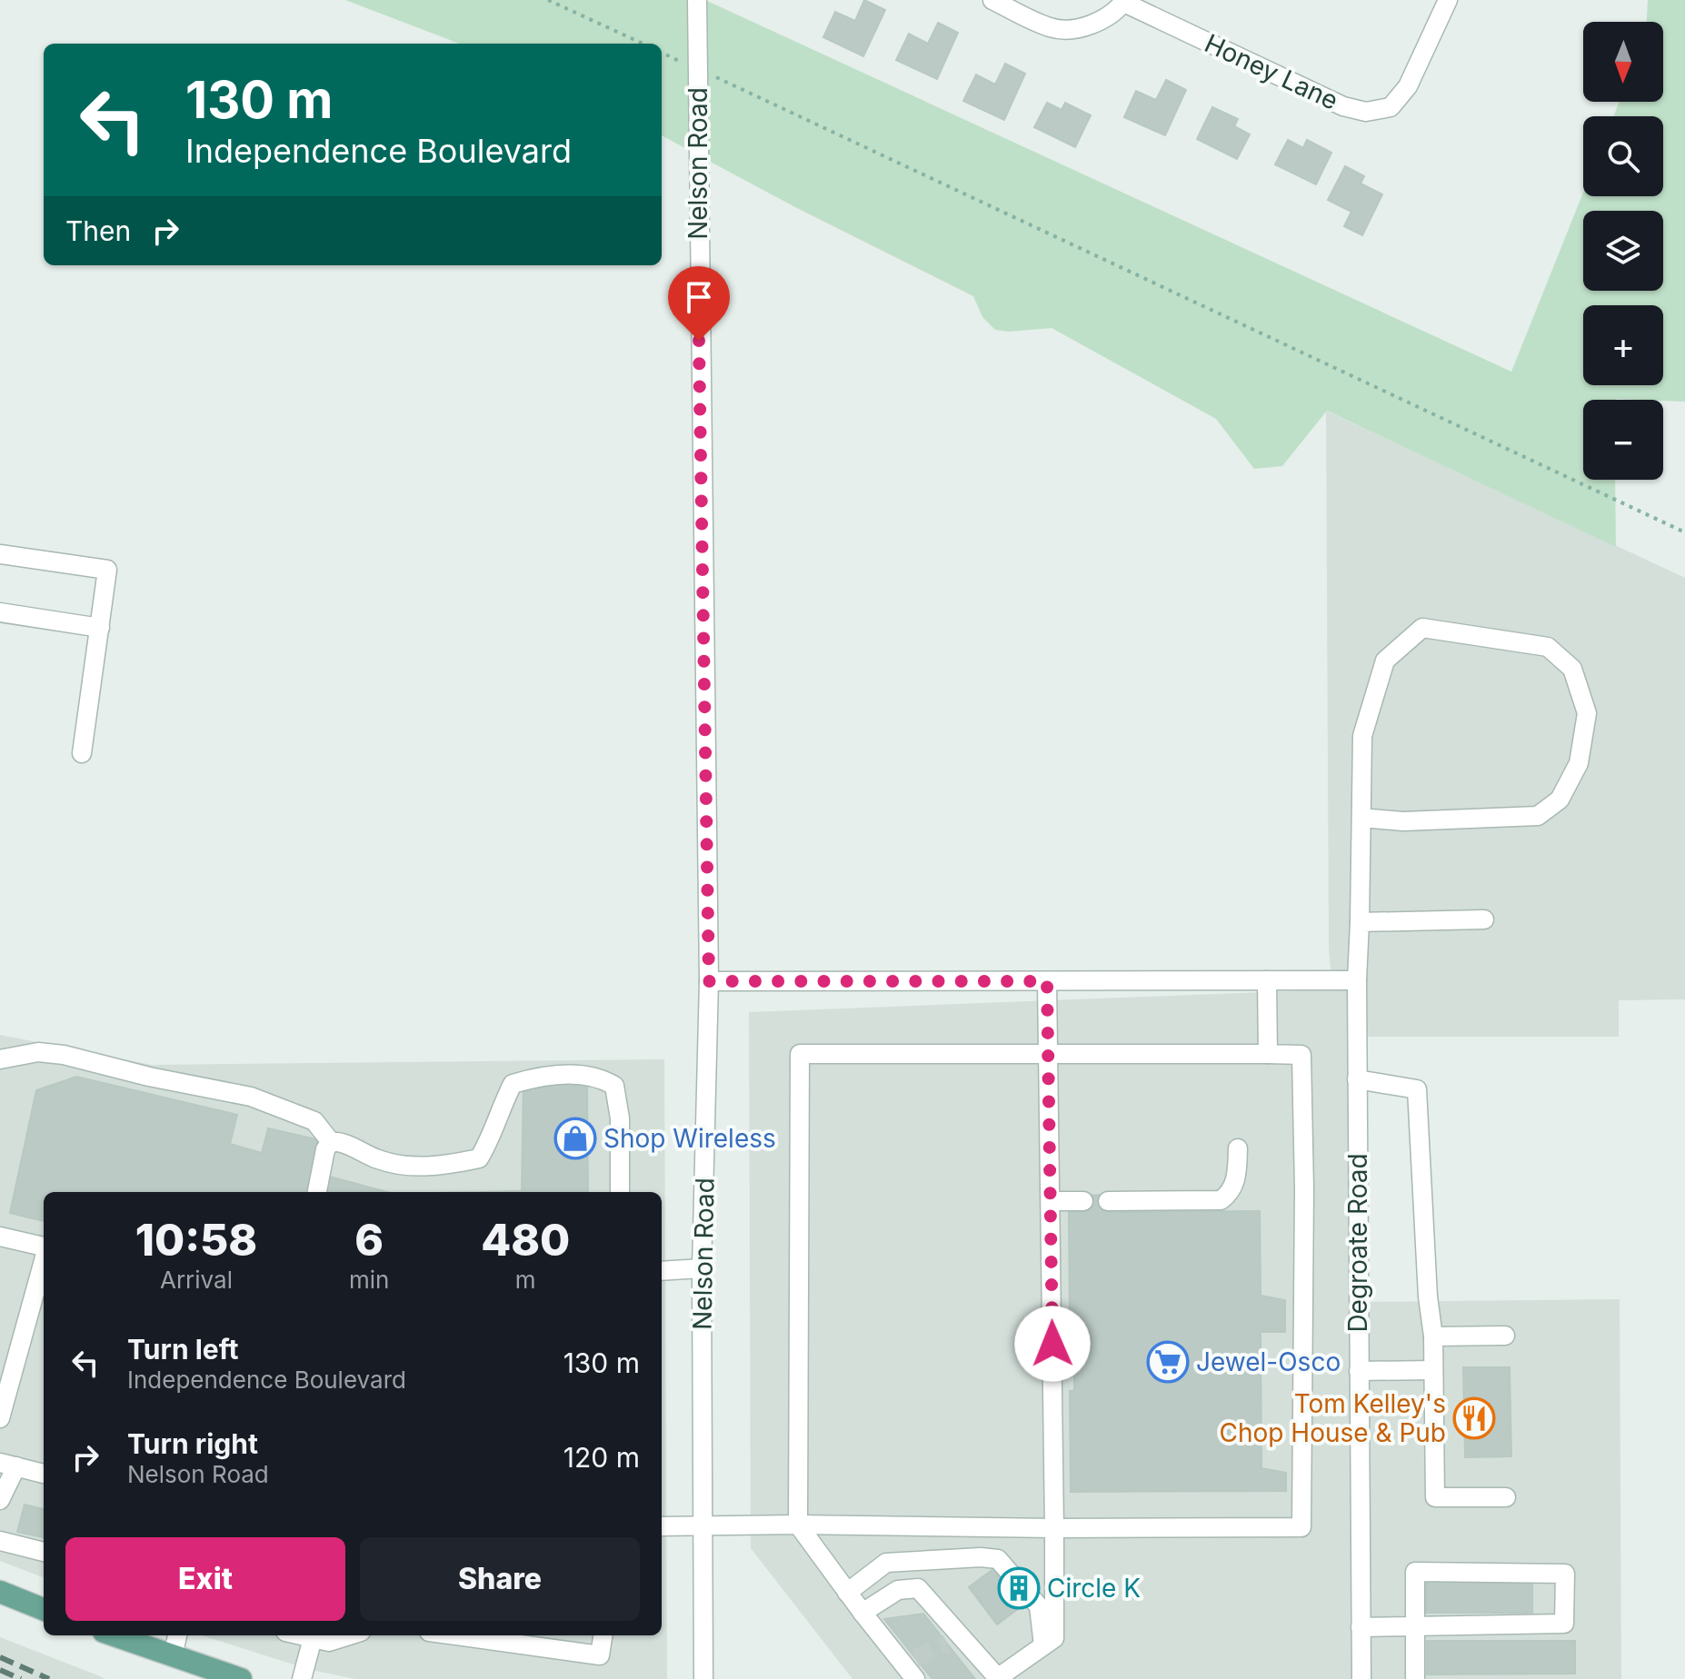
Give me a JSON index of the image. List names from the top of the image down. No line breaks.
{"streets":{"street":["Honey Lane","Nelson Road","Degroate Road"]},"places":{"shop":["Shop Wireless"],"supermarket":["Jewel-Osco"],"restaurant":["Tom Kelley's Chop House & Pub"],"building":["Circle K"]},"north":"bottom","page":{"map_buttons":["+","−"],"turn":["130 m","Independence Boulevard"],"then":"Then","eta":["10:58","Arrival","6","min","480","m"],"list":[{"name":"Turn left","note":"Independence Boulevard","value":"130 m"},{"name":"Turn right","note":"Nelson Road","value":"120 m"}],"buttons":["Exit","Share"]}}
